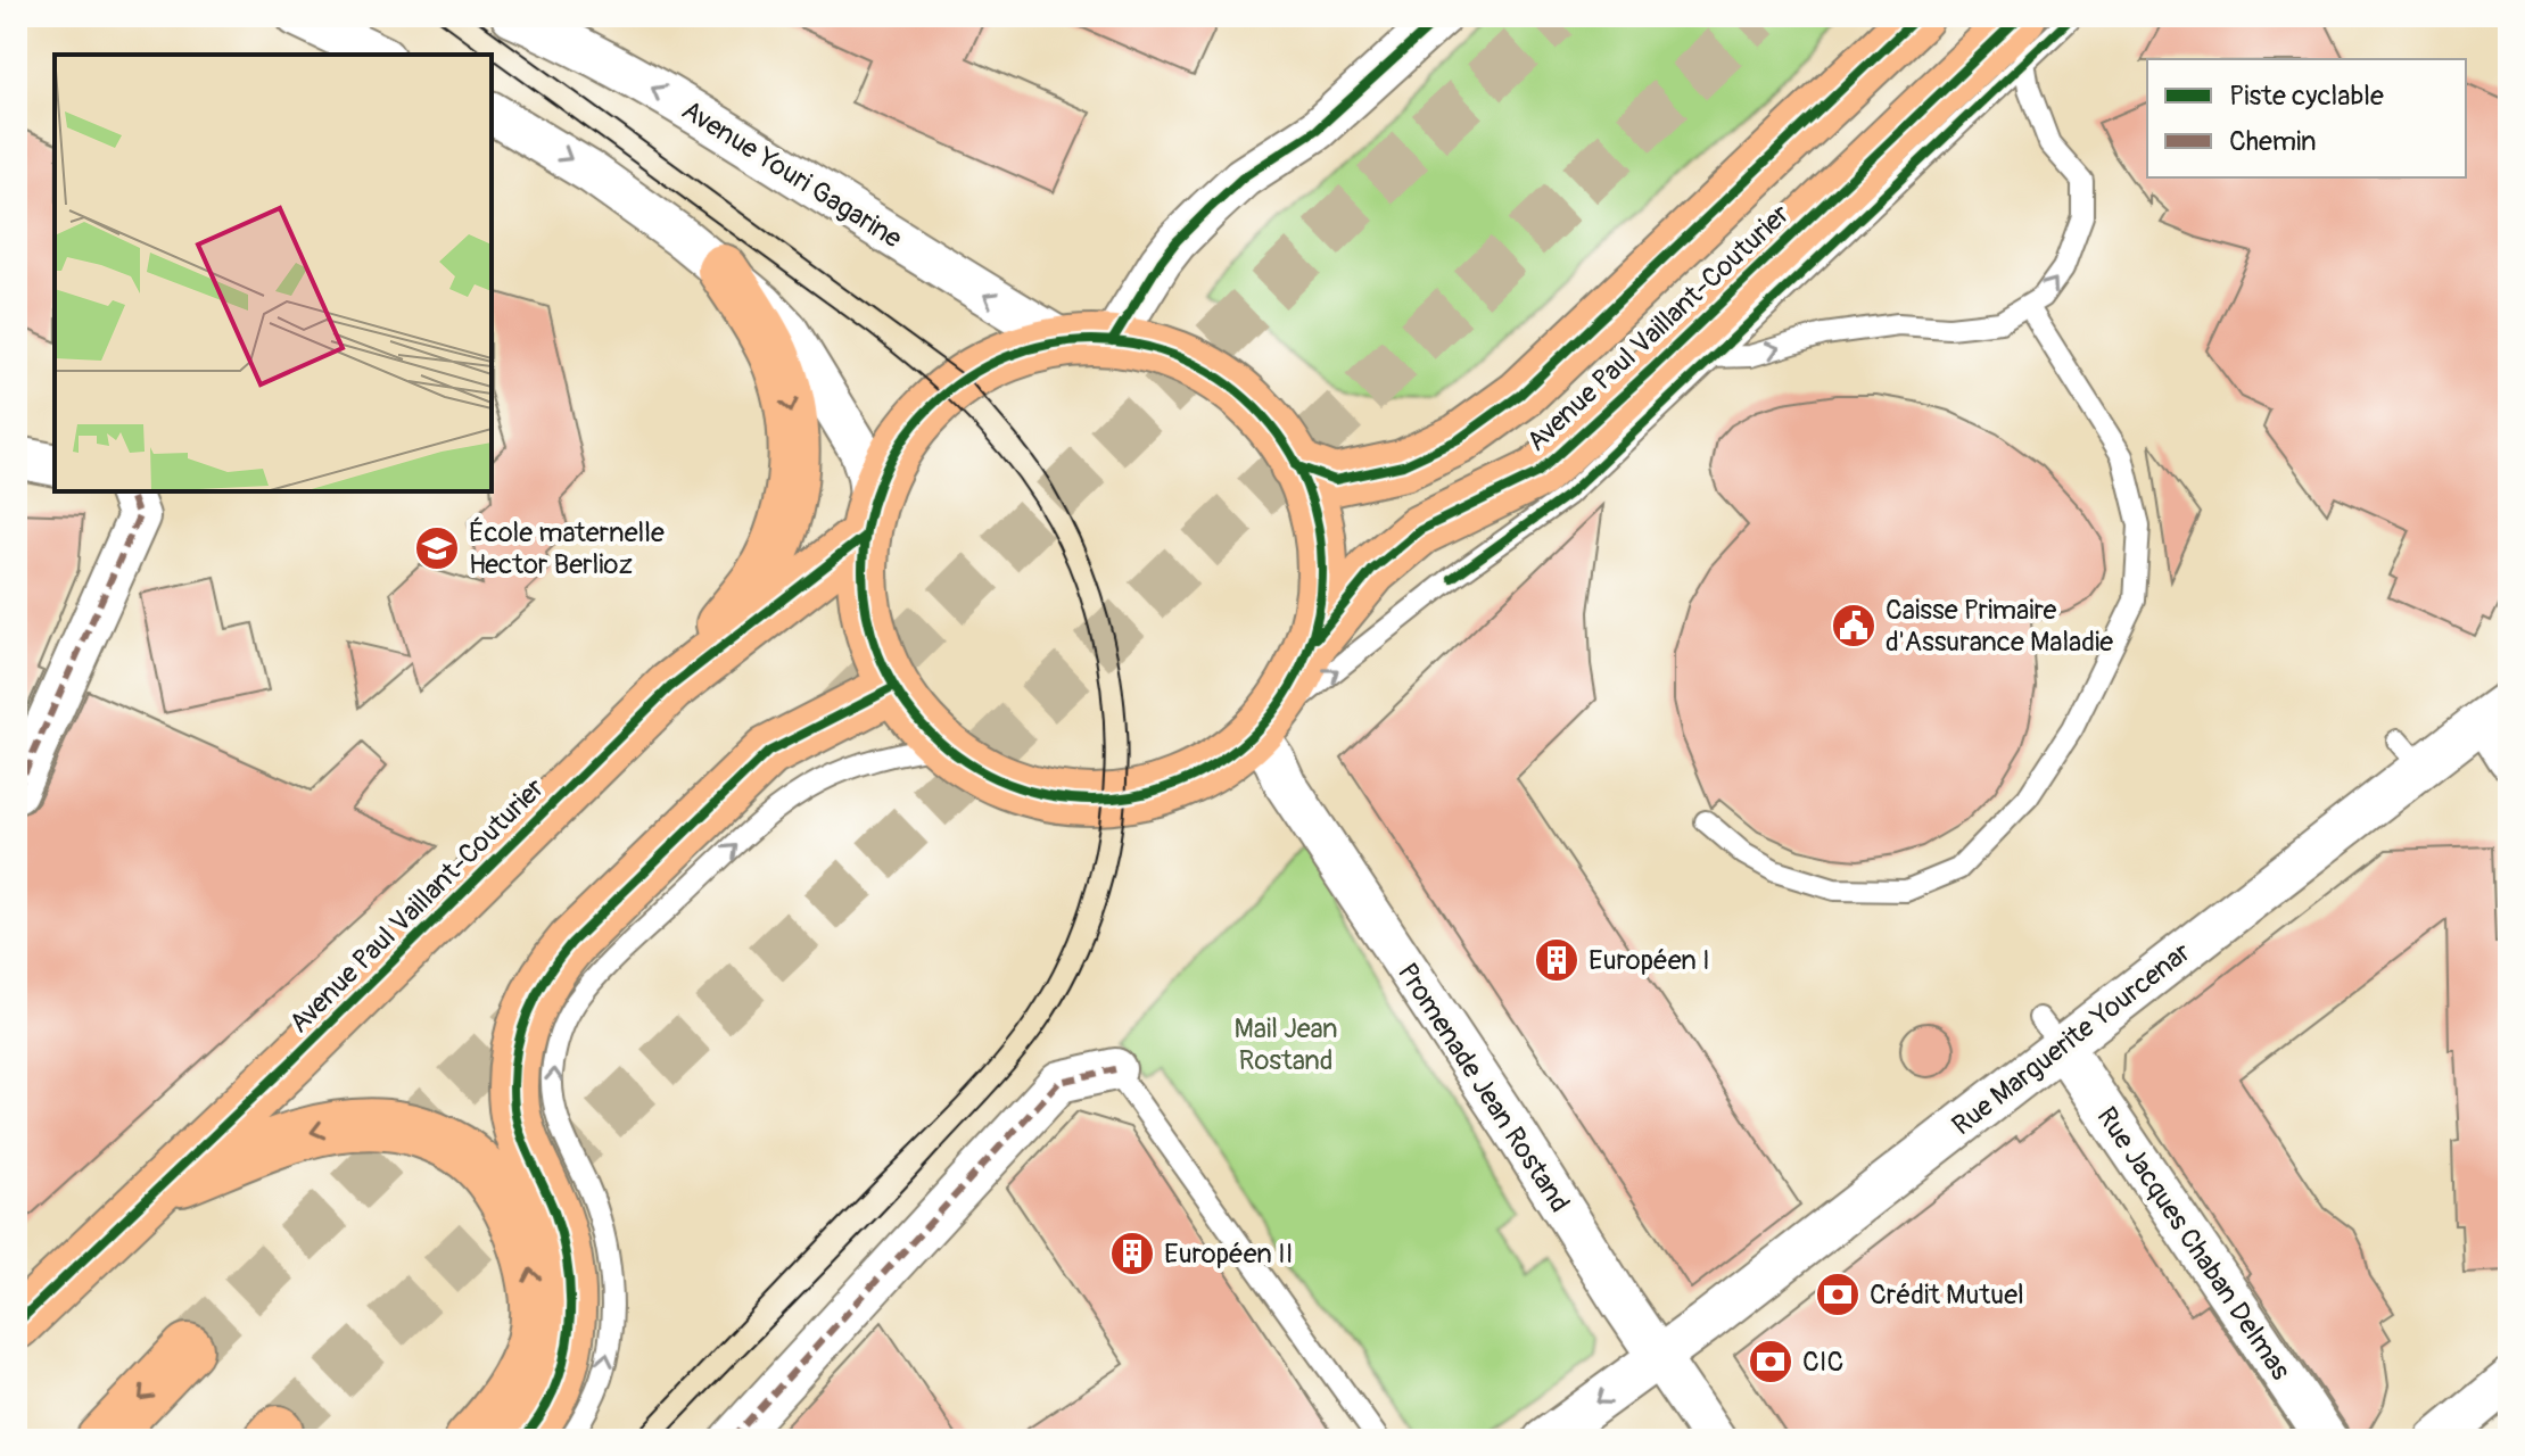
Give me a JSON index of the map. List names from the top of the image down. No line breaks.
{"streets":{"main road":["Avenue Paul Vaillant-Couturier"],"street":["Avenue Youri Gagarine","Rue Marguerite Yourcenar","Promenade Jean Rostand","Rue Jacques Chaban Delmas"]},"crossings":[["Avenue Youri Gagarine","Avenue Paul Vaillant-Couturier"],["Avenue Paul Vaillant-Couturier","Promenade Jean Rostand"],["Rue Marguerite Yourcenar","Promenade Jean Rostand"],["Rue Marguerite Yourcenar","Rue Jacques Chaban Delmas"]],"parks":["Mail Jean Rostand"],"places":{"school or university":["École maternelle Hector Berlioz"],"public building":["Caisse Primaire d'Assurance Maladie"],"building":["Européen I","Européen II"],"bank":["Crédit Mutuel","CIC"]},"legend":["Piste cyclable","Chemin"]}
